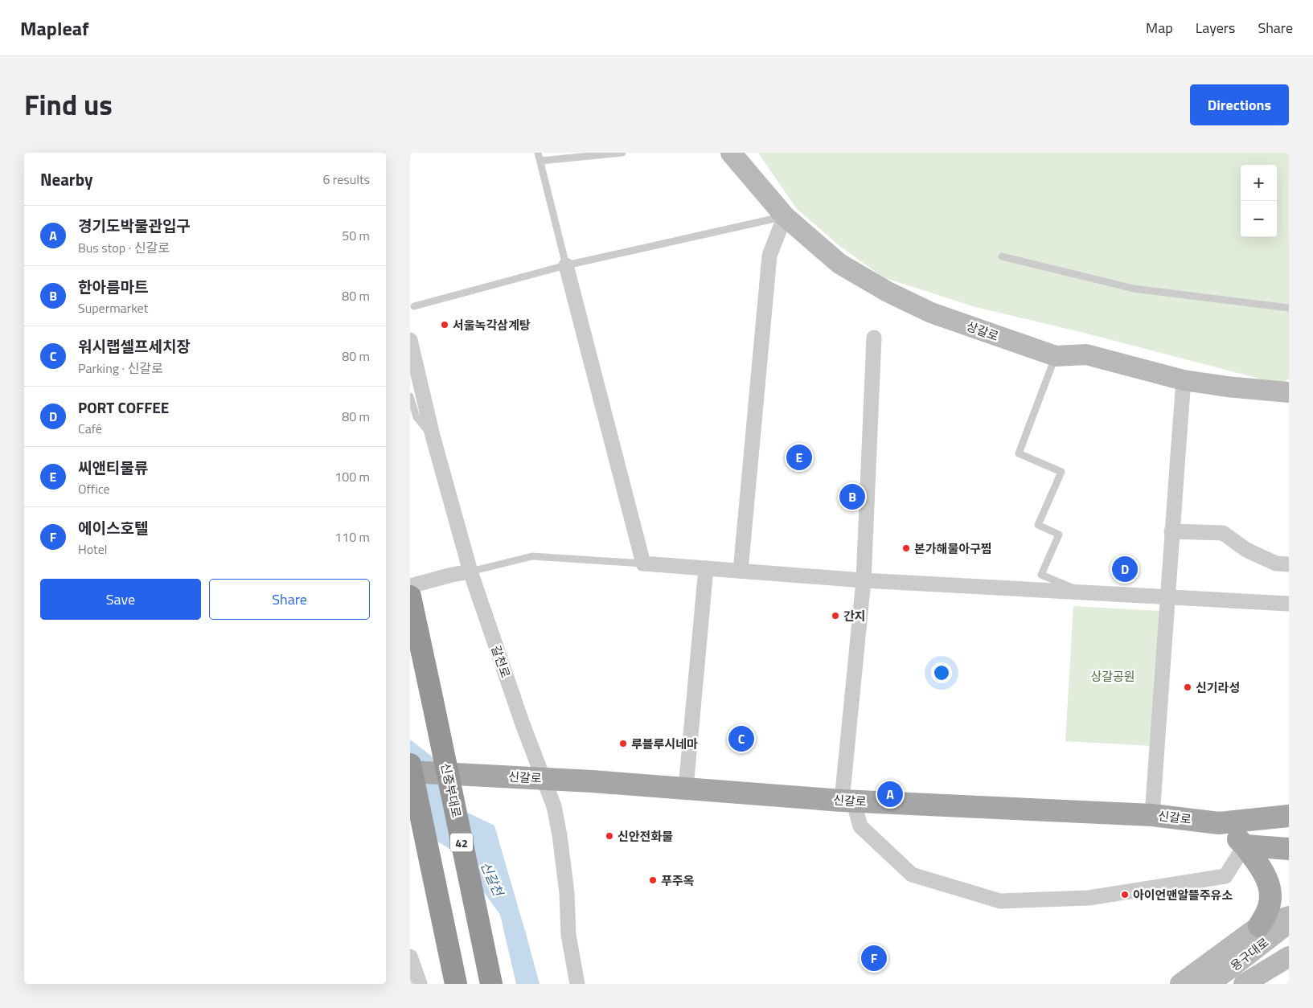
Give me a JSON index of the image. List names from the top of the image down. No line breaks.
{"streets":{"highway":["신중부대로","42"],"main road":["신갈로"],"street":["상갈로","갈천로","용구대로"]},"crossings":[["갈천로","신갈로"]],"water":["신갈천"],"parks":["상갈공원"],"places":["서울녹각삼계탕","본가해물아구찜","간지","신기라성","루블루시네마","신안전화물","푸주옥","아이언맨알뜰주유소"],"page":{"header":"Mapleaf","nav":["Map","Layers","Share"],"title":"Find us","buttons":["Directions",["Save","Share"]],"heading":["Nearby","6 results"],"map_buttons":["+","−"],"list":[{"mark":"A","name":"경기도박물관입구","note":"Bus stop · 신갈로","value":"50 m"},{"mark":"B","name":"한아름마트","note":"Supermarket","value":"80 m"},{"mark":"C","name":"워시랩셀프세치장","note":"Parking · 신갈로","value":"80 m"},{"mark":"D","name":"PORT COFFEE","note":"Café","value":"80 m"},{"mark":"E","name":"씨앤티물류","note":"Office","value":"100 m"},{"mark":"F","name":"에이스호텔","note":"Hotel","value":"110 m"}],"pins":["E","B","D","C","A","F"]}}
